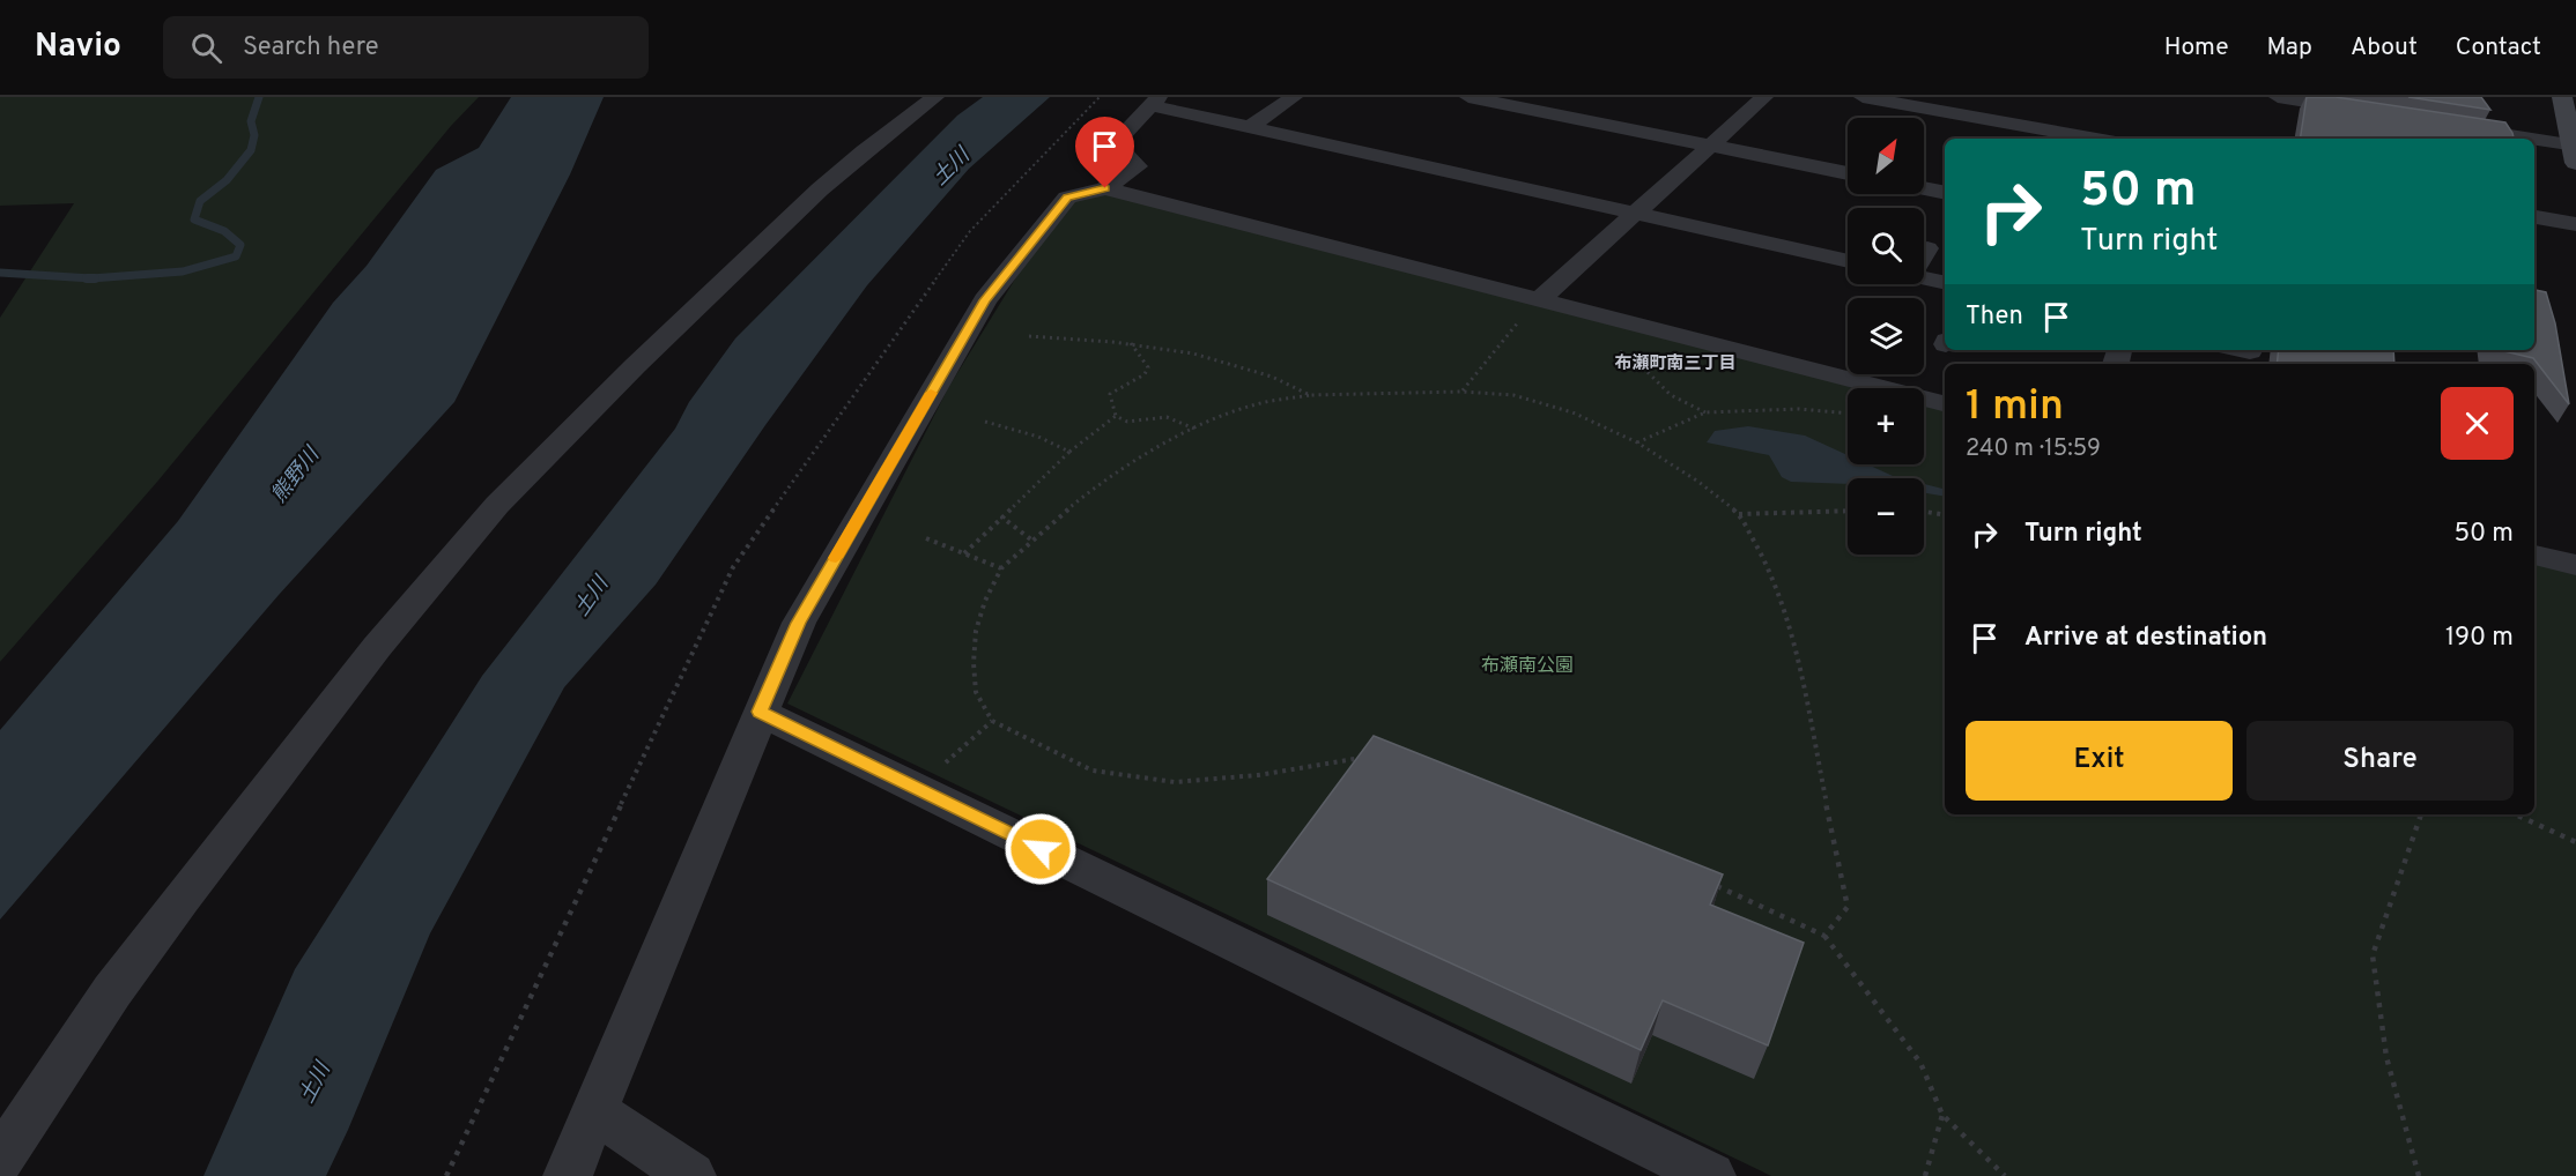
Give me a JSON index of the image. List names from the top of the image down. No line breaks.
{"districts":["布瀬町南三丁目"],"water":["土川","熊野川"],"parks":["布瀬南公園"],"north":"top right","page":{"header":"Navio","search":"Search here","nav":["Home","Map","About","Contact"],"map_buttons":["+","−"],"turn":["50 m","Turn right"],"then":"Then","heading":["1 min","240 m · 15:59"],"list":[{"name":"Turn right","value":"50 m"},{"name":"Arrive at destination","value":"190 m"}],"buttons":["Exit","Share"]}}
